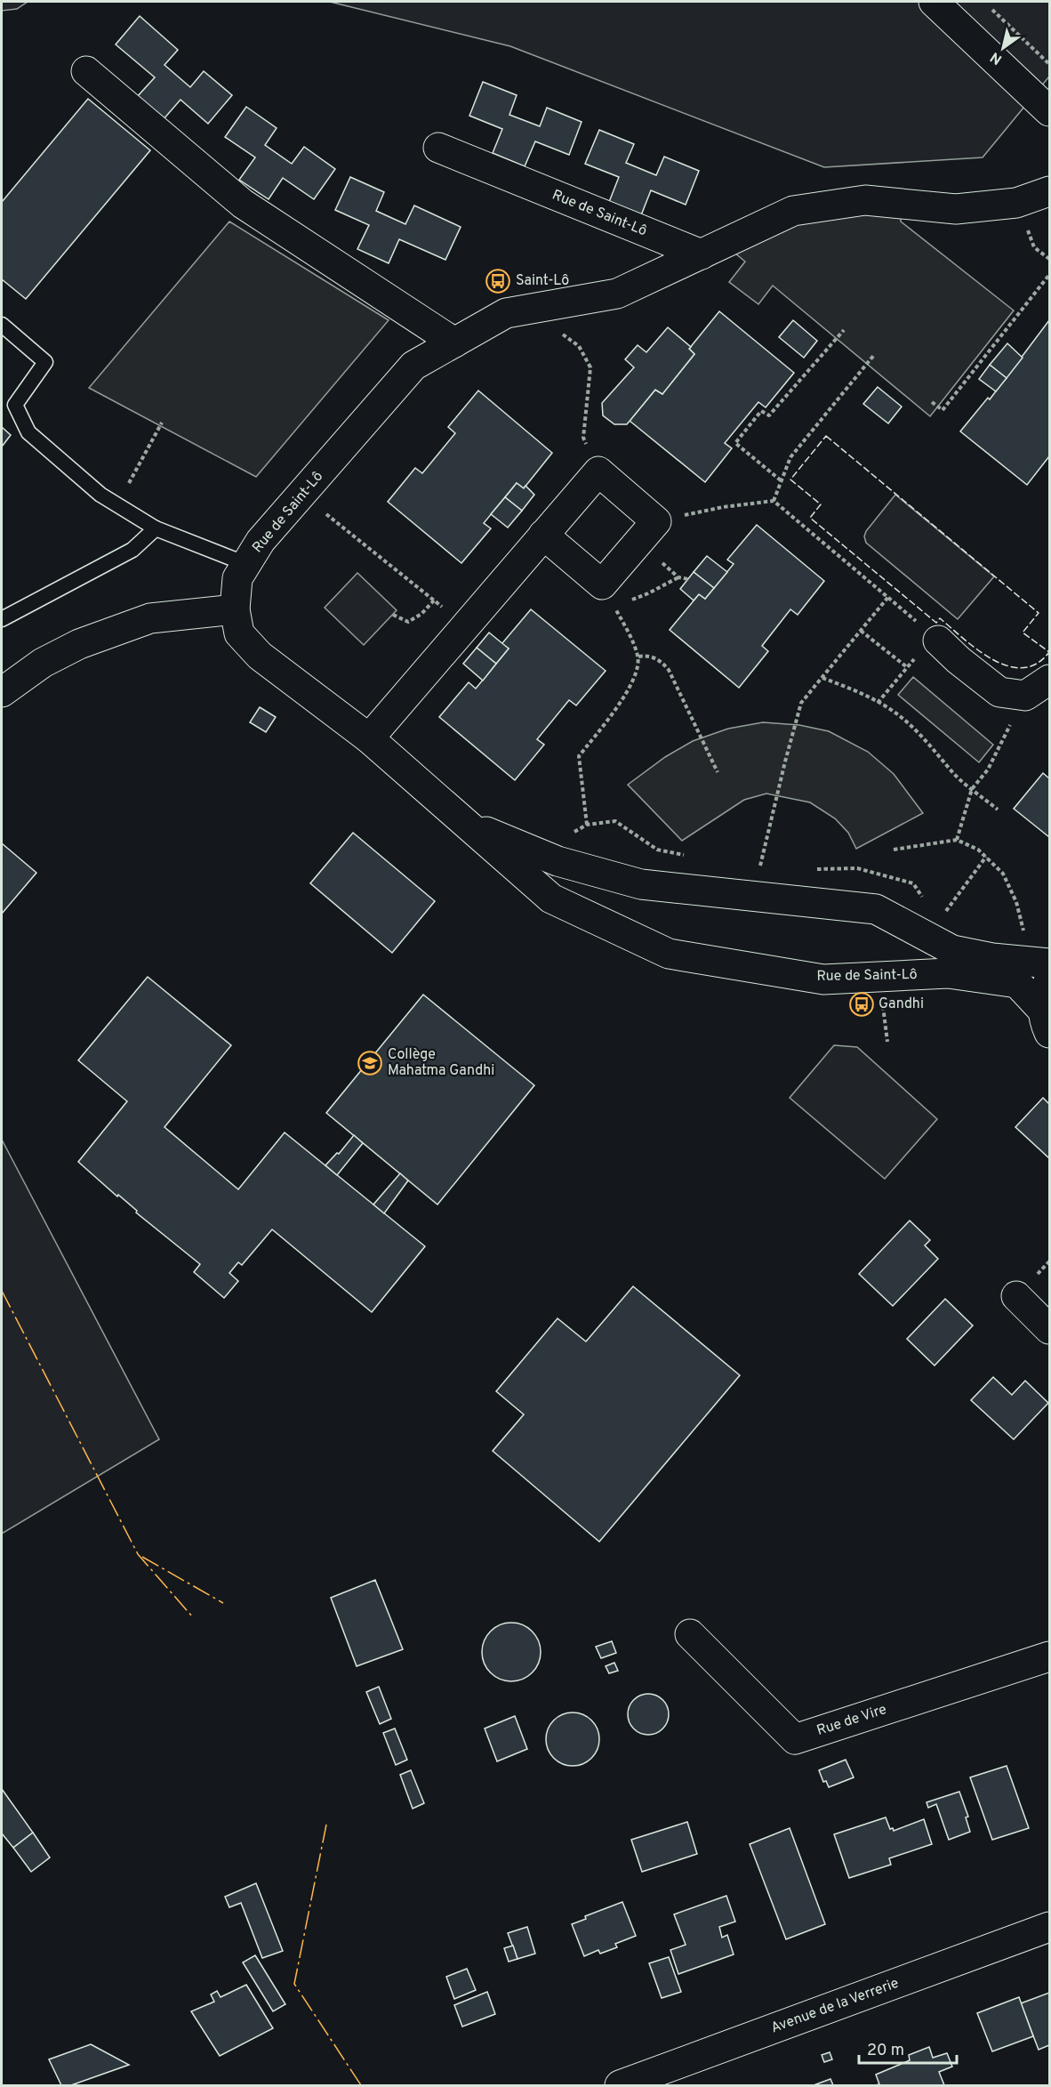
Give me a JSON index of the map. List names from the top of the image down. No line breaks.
{"streets":{"street":["Rue de Saint-Lô","Rue de Vire","Avenue de la Verrerie"]},"places":{"bus stop":["Saint-Lô","Gandhi"],"school or university":["Collège Mahatma Gandhi"]},"scale_bar":"20 m","north":"bottom left"}
